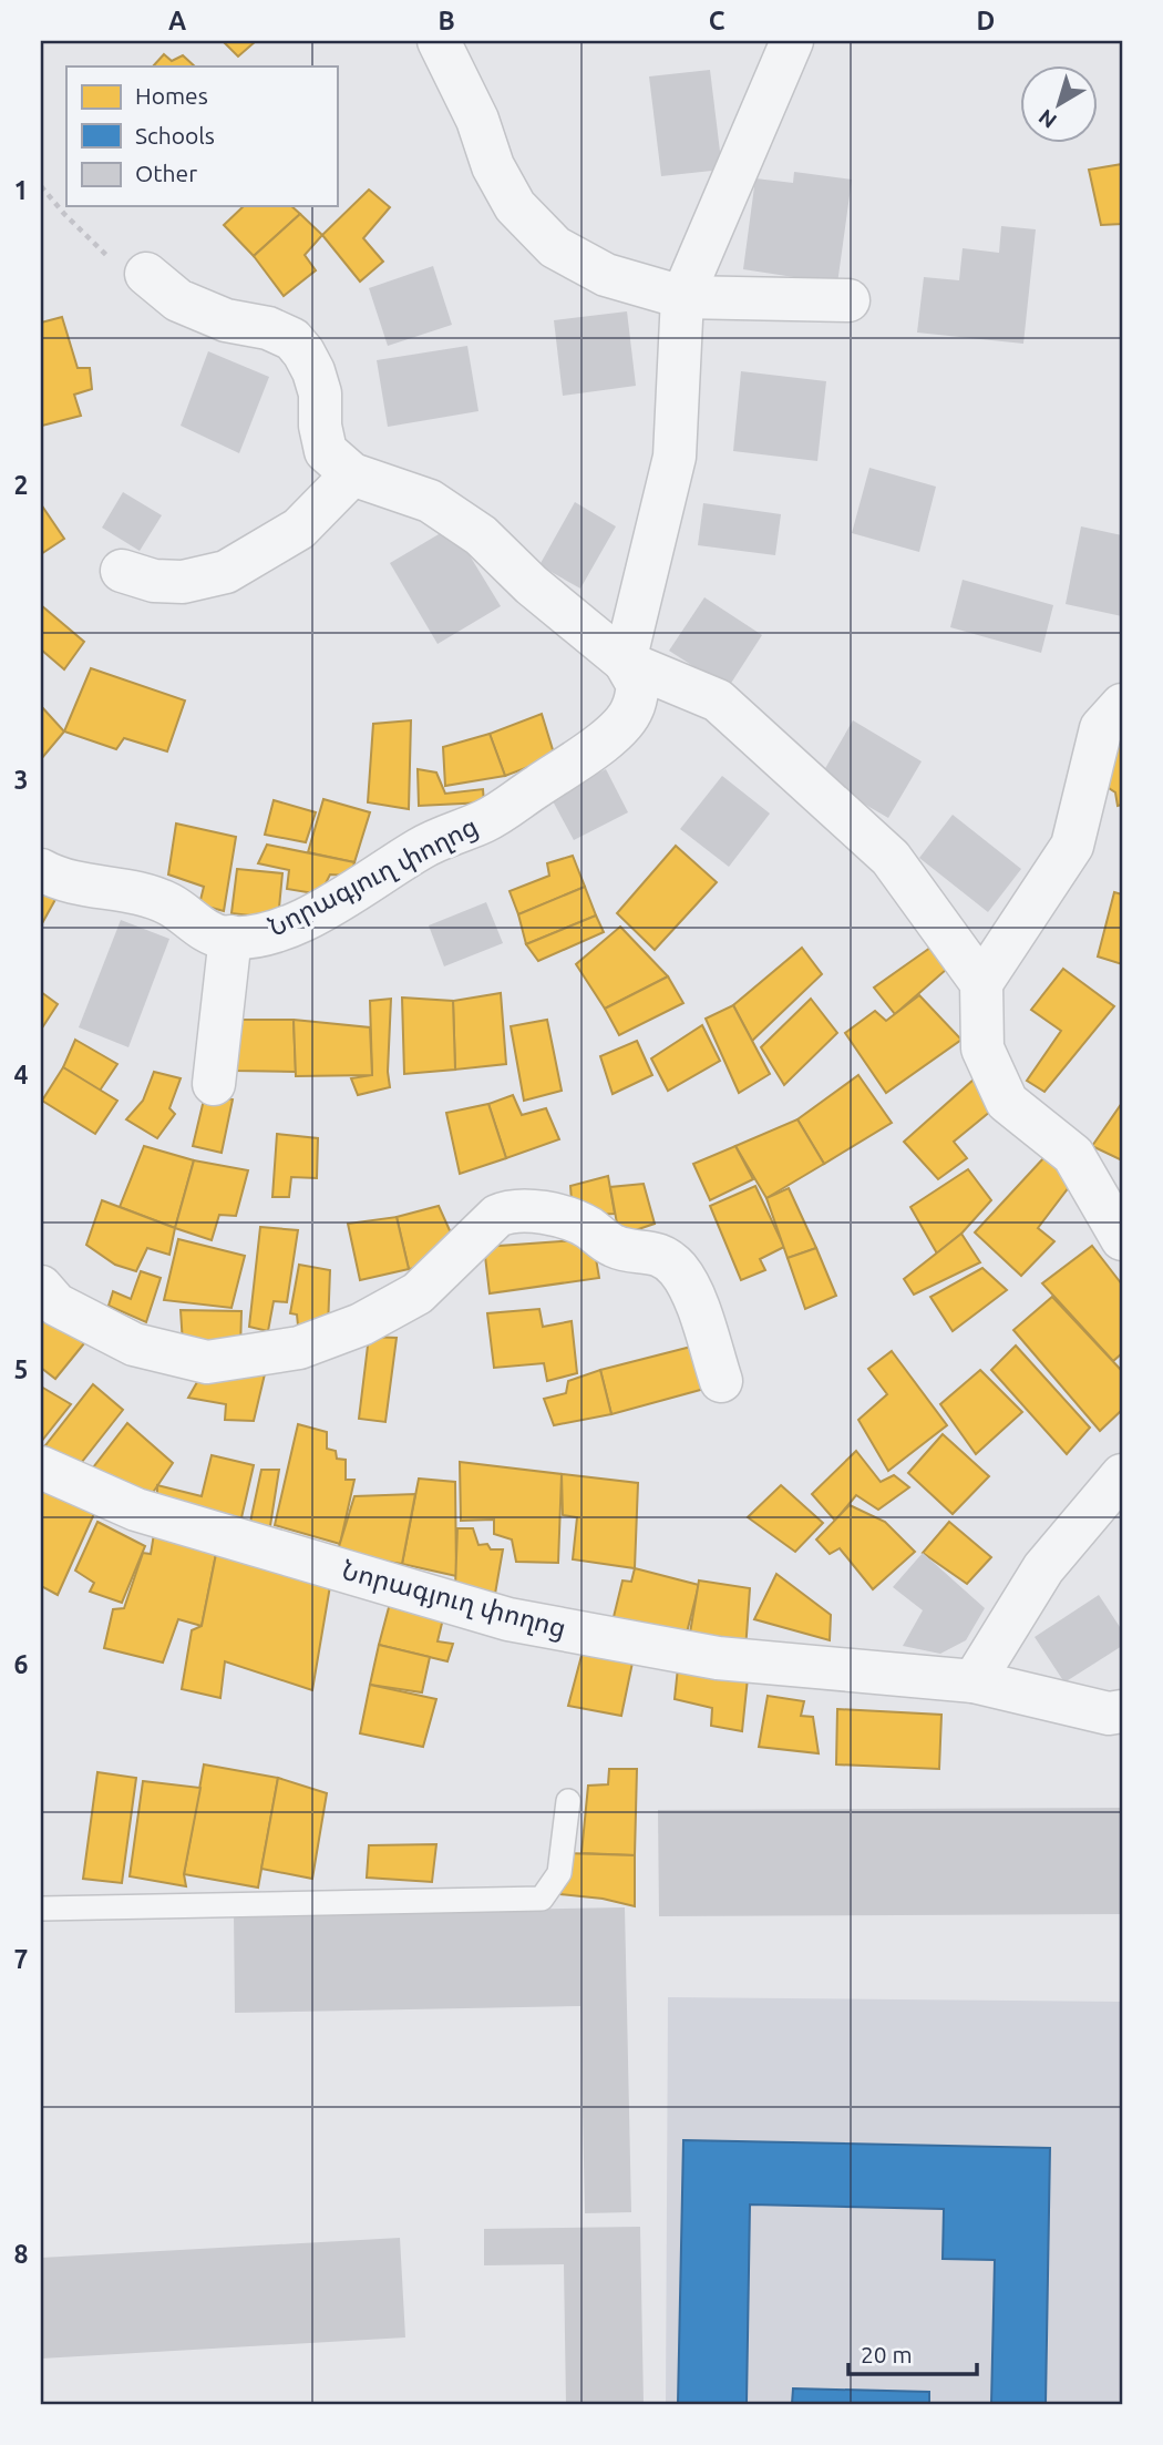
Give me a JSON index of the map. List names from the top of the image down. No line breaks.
{"streets":{"street":["Նորագյուղ փողոց"]},"legend":["Homes","Schools","Other"],"scale_bar":"20 m","north":"bottom left","grid":{"columns":["A","B","C","D"],"rows":["1","2","3","4","5","6","7","8"]}}
